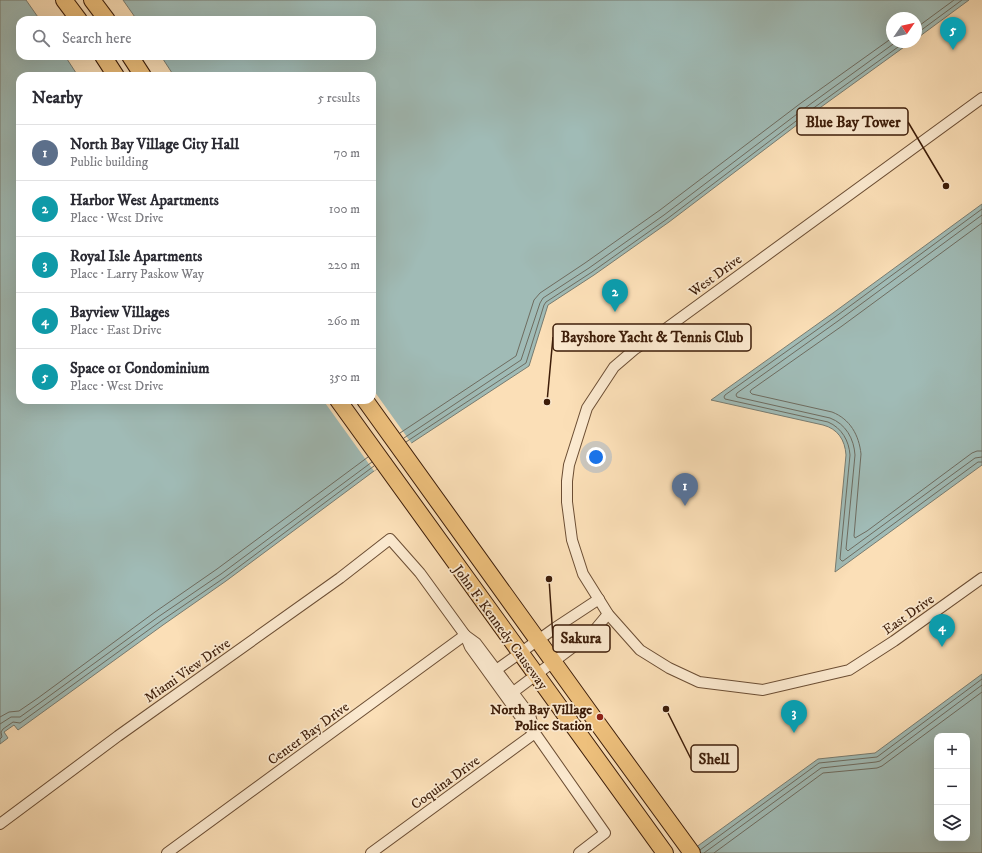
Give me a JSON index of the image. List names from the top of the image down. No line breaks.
{"streets":{"main road":["John F. Kennedy Causeway"],"street":["West Drive","East Drive","Miami View Drive","Center Bay Drive","Coquina Drive"]},"crossings":[["West Drive","East Drive"],["Miami View Drive","Center Bay Drive"]],"places":["Blue Bay Tower","Bayshore Yacht & Tennis Club","Sakura","Shell","North Bay Village Police Station"],"north":"top right","page":{"search":"Search here","pins":["5","2","1","4","3"],"heading":["Nearby","5 results"],"list":[{"mark":"1","name":"North Bay Village City Hall","note":"Public building","value":"70 m"},{"mark":"2","name":"Harbor West Apartments","note":"Place · West Drive","value":"100 m"},{"mark":"3","name":"Royal Isle Apartments","note":"Place · Larry Paskow Way","value":"220 m"},{"mark":"4","name":"Bayview Villages","note":"Place · East Drive","value":"260 m"},{"mark":"5","name":"Space 01 Condominium","note":"Place · West Drive","value":"350 m"}],"map_buttons":["+","−"]}}
